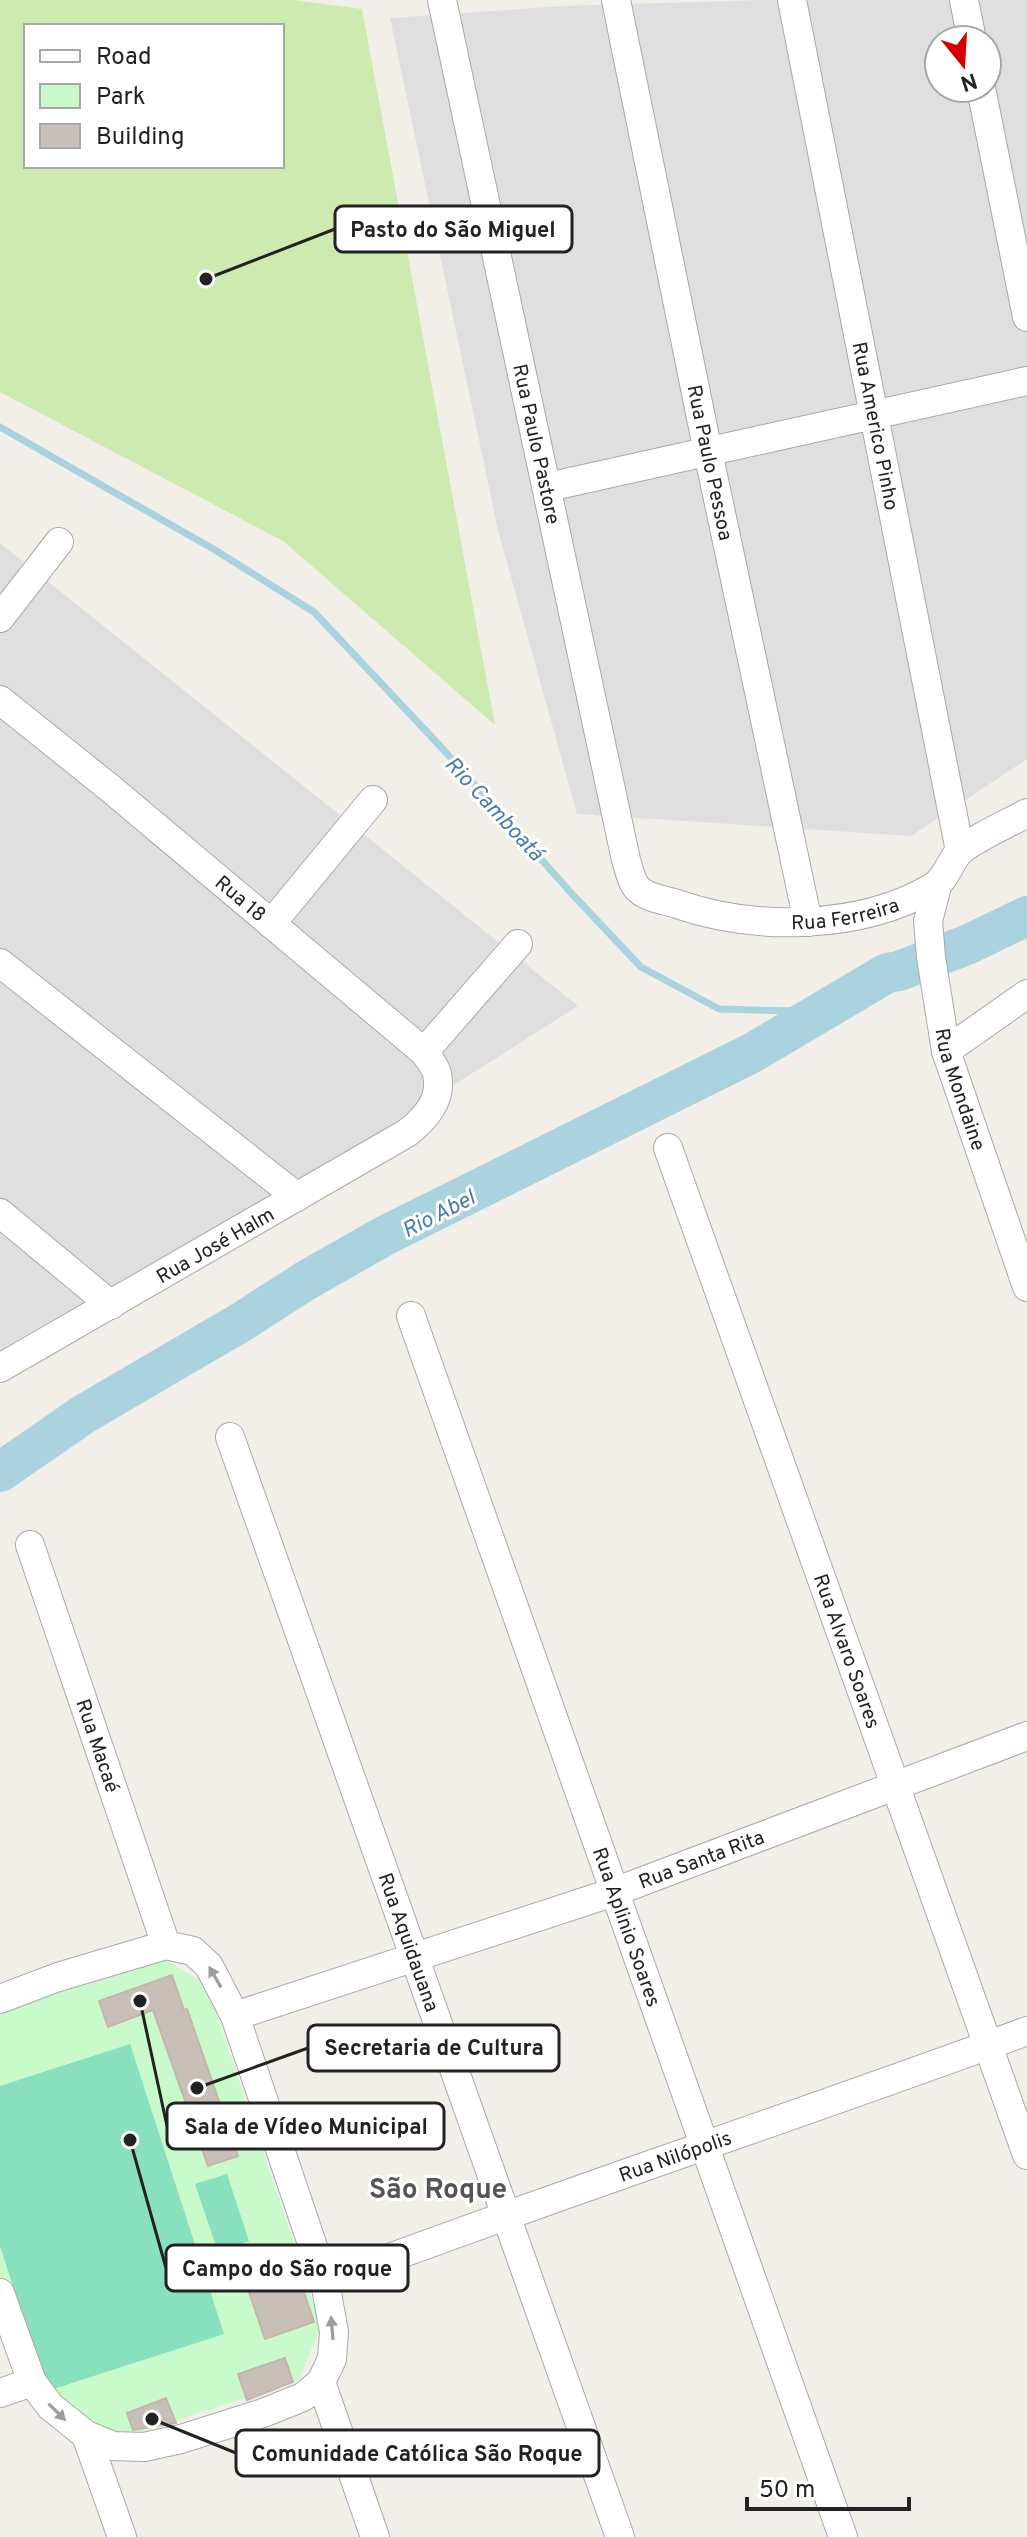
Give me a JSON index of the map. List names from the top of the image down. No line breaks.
{"streets":{"street":["Rua Americo Pinho","Rua Paulo Pastore","Rua Paulo Pessoa","Rua 18","Rua Ferreira","Rua Mondaine","Rua José Halm","Rua Alvaro Soares","Rua Macaé","Rua Santa Rita","Rua Aplinio Soares","Rua Aquidauana","Rua Nilópolis"]},"crossings":[["Rua Paulo Pastore","Rua Ferreira"],["Rua Paulo Pessoa","Rua Ferreira"],["Rua 18","Rua José Halm"],["Rua Ferreira","Rua Mondaine"],["Rua Alvaro Soares","Rua Santa Rita"],["Rua Alvaro Soares","Rua Nilópolis"],["Rua Santa Rita","Rua Aplinio Soares"],["Rua Santa Rita","Rua Aquidauana"],["Rua Aplinio Soares","Rua Nilópolis"],["Rua Aquidauana","Rua Nilópolis"]],"districts":["São Roque"],"water":["Rio Camboatá","Rio Abel"],"places":["Pasto do São Miguel","Sala de Vídeo Municipal","Secretaria de Cultura","Campo do São roque","Comunidade Católica São Roque"],"legend":["Road","Park","Building"],"scale_bar":"50 m","north":"bottom"}
